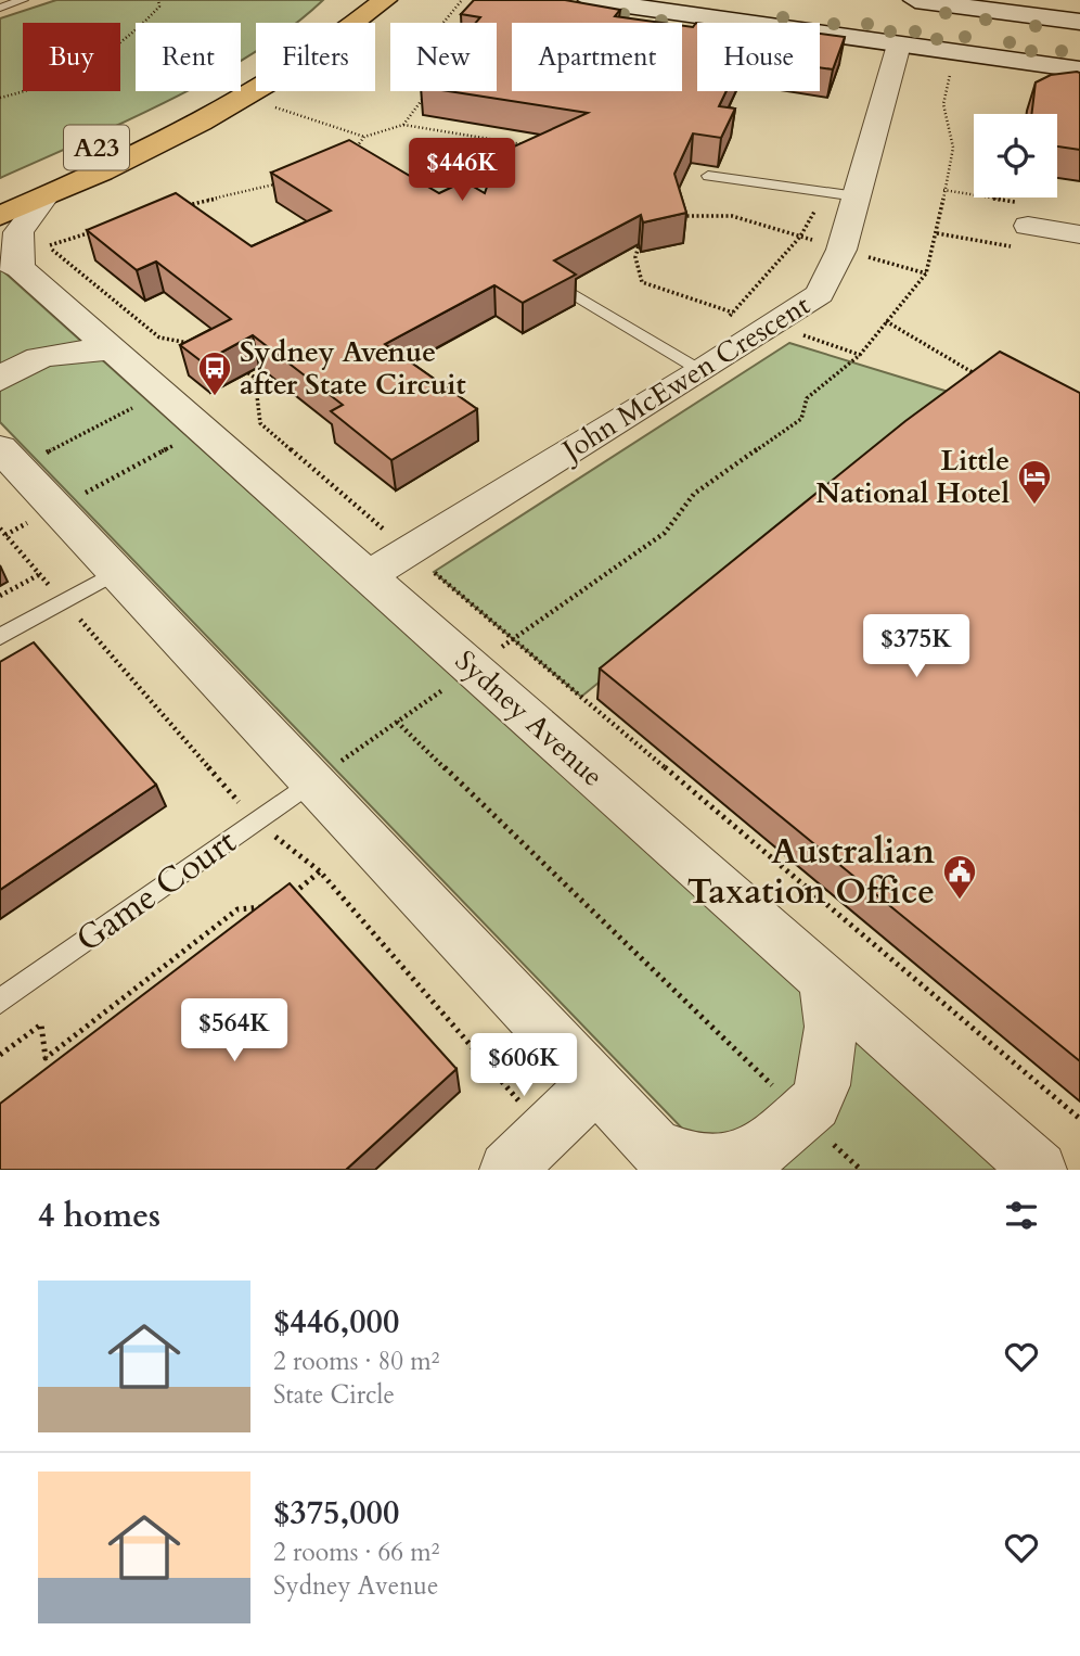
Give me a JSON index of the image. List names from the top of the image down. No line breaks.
{"streets":{"highway":["A23"],"street":["John McEwen Crescent","Sydney Avenue"],"lane":["Game Court"]},"crossings":[["John McEwen Crescent","Sydney Avenue"]],"places":{"bus stop":["Sydney Avenue after State Circuit"],"hotel":["Little National Hotel"],"public building":["Australian Taxation Office"]},"page":{"chip":["Buy","Rent","Filters","New","Apartment","House"],"price":["$446K","$375K","$564K","$606K"],"heading":"4 homes","list":[{"name":"$446,000","note":"2 rooms · 80 m² · State Circle"},{"name":"$375,000","note":"2 rooms · 66 m² · Sydney Avenue"}]}}
